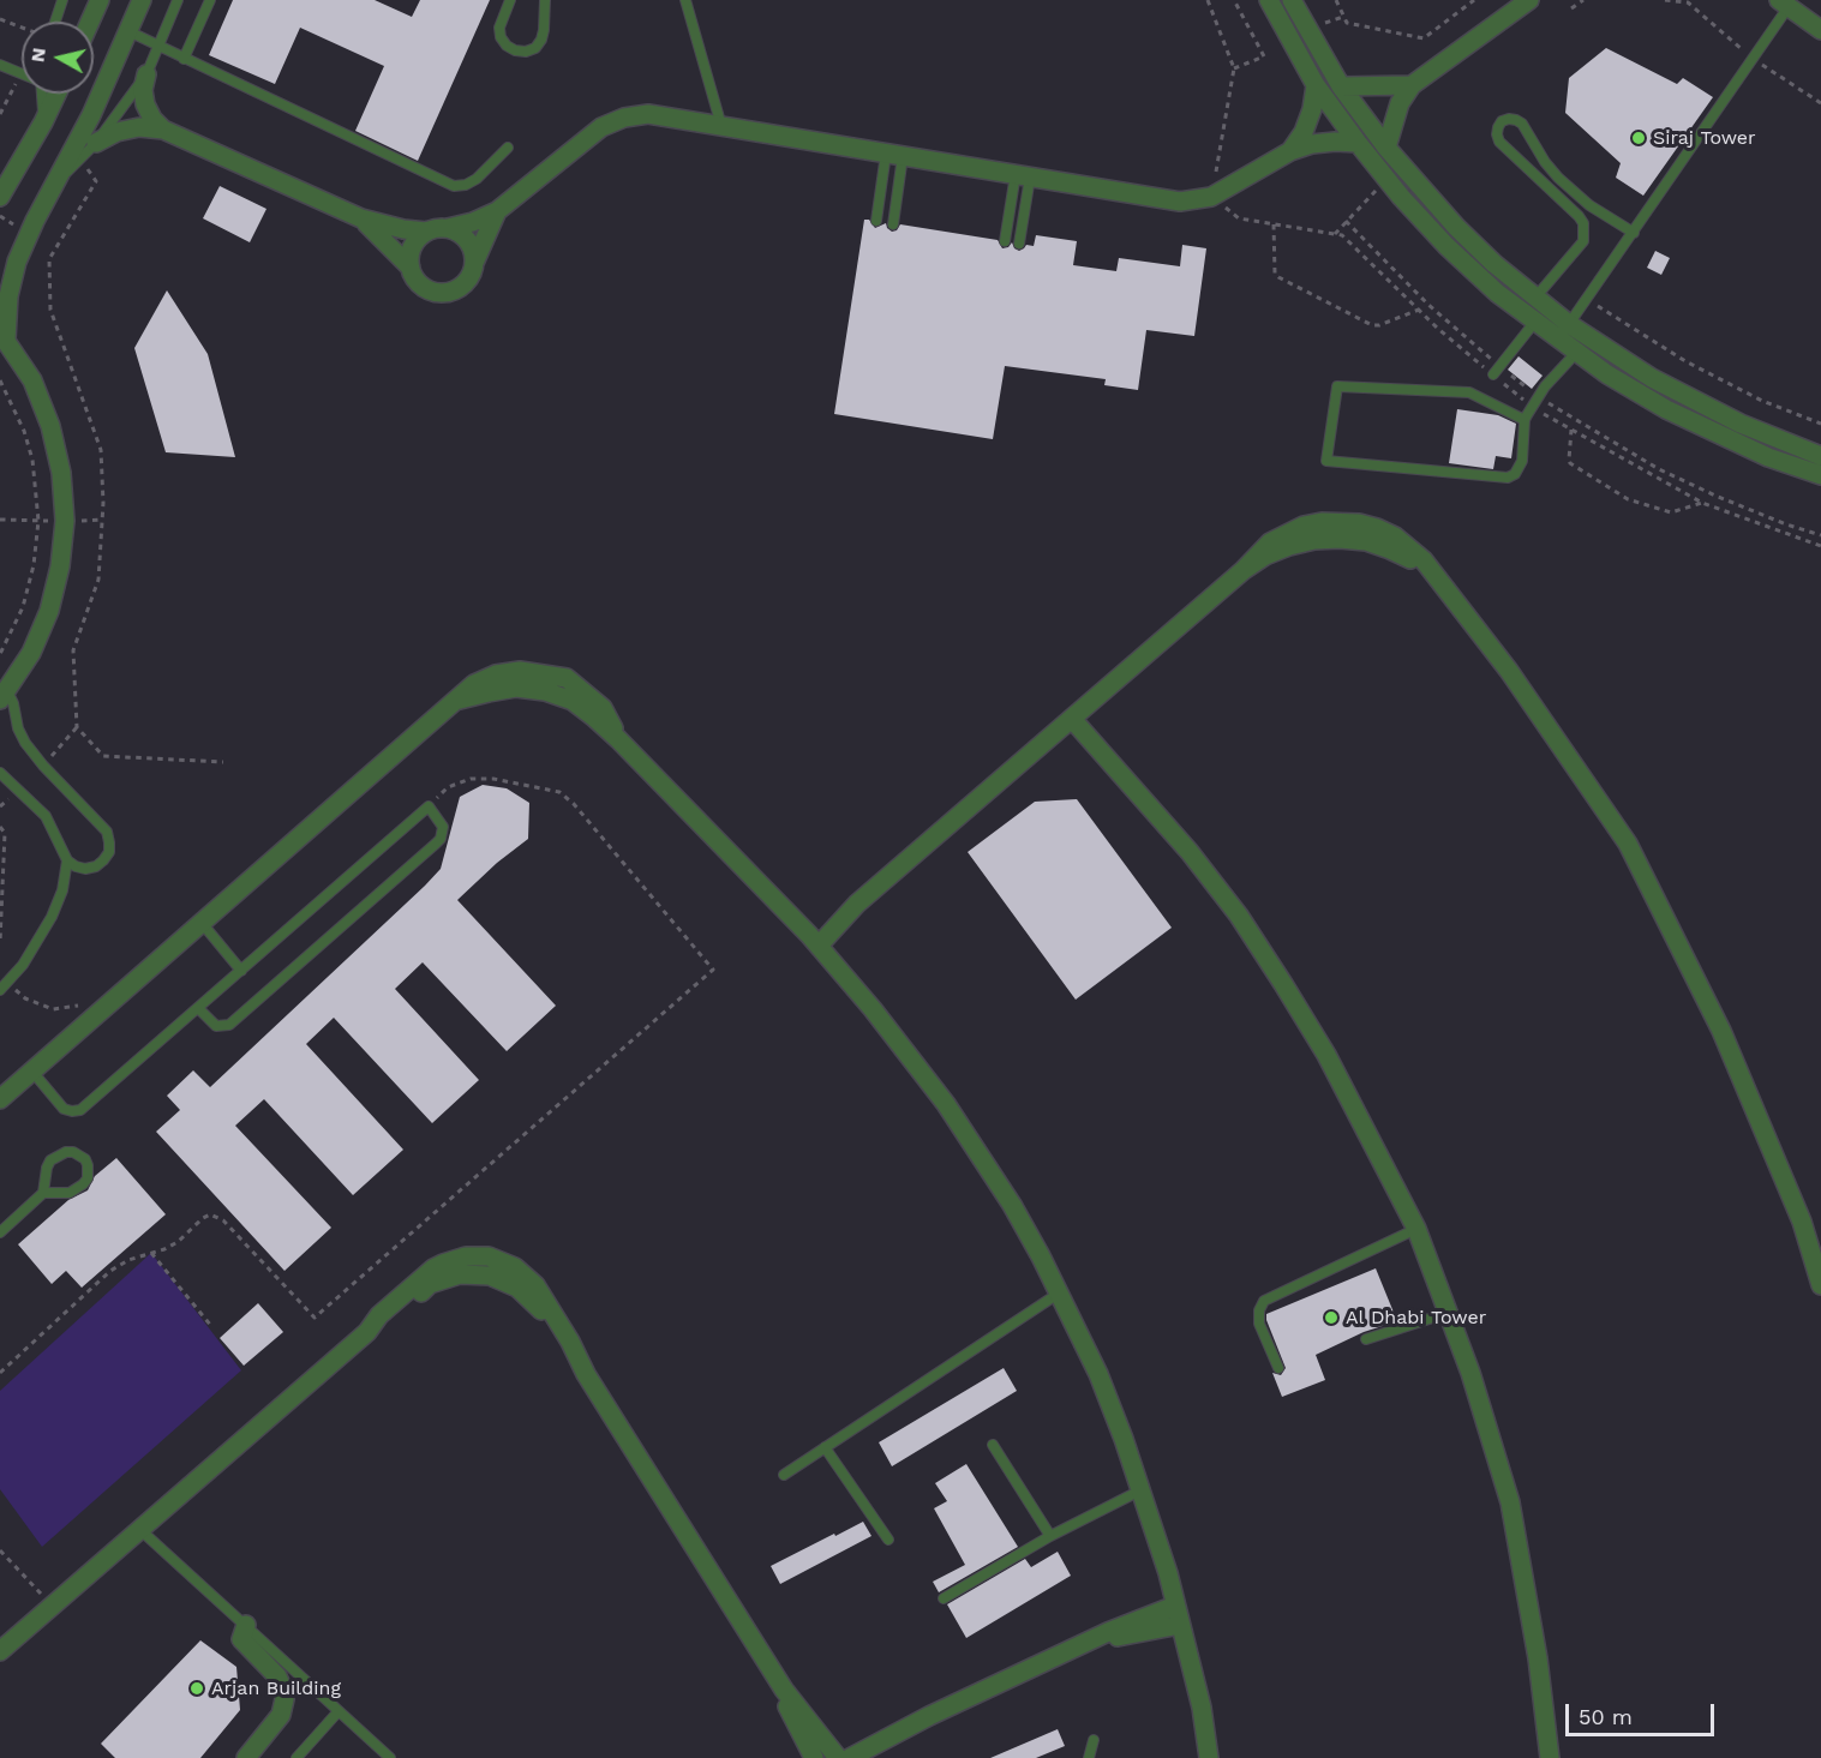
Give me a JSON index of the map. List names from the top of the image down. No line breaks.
{"places":["Siraj Tower","Al Dhabi Tower","Arjan Building"],"scale_bar":"50 m","north":"left"}
